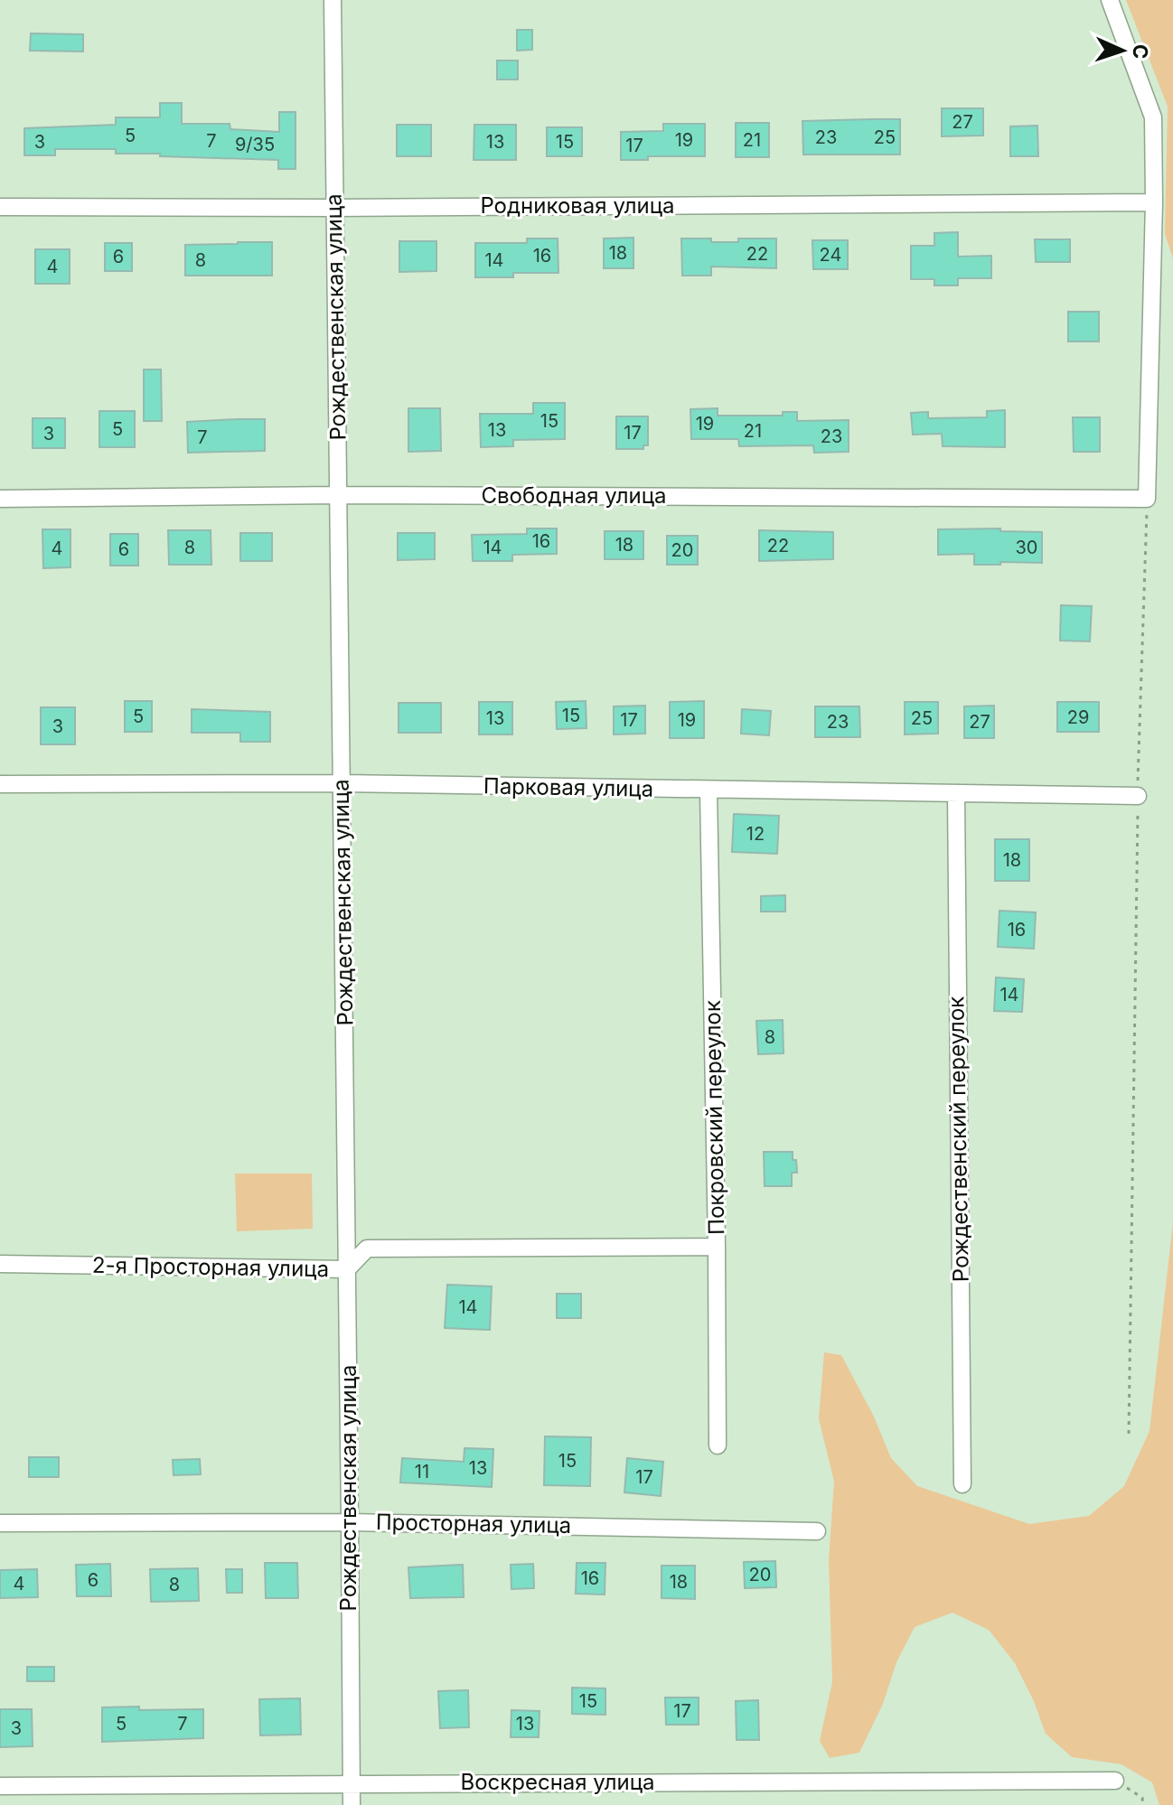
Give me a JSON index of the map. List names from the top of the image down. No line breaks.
{"streets":{"street":["Родниковая улица","Рождественская улица","Свободная улица","Парковая улица","Покровский переулок","Рождественский переулок","2-я Просторная улица","Просторная улица","Воскресная улица"]},"crossings":[["Родниковая улица","Рождественская улица"],["Рождественская улица","Свободная улица"],["Рождественская улица","Парковая улица"],["Рождественская улица","2-я Просторная улица"],["Рождественская улица","Просторная улица"],["Рождественская улица","Воскресная улица"],["Парковая улица","Покровский переулок"],["Парковая улица","Рождественский переулок"],["Покровский переулок","2-я Просторная улица"]],"house_numbers":["27","5","23","25","19","21","7","3","13","15","9/35","17","18","22","24","16","6","8","14","4","15","19","5","13","21","17","3","23","7","16","18","22","8","14","30","4","6","20","15","5","29","13","25","17","19","23","27","3","12","18","16","14","8","14","15","13","11","17","20","16","6","18","4","8","15","17","5","7","13","3"],"north":"right"}
